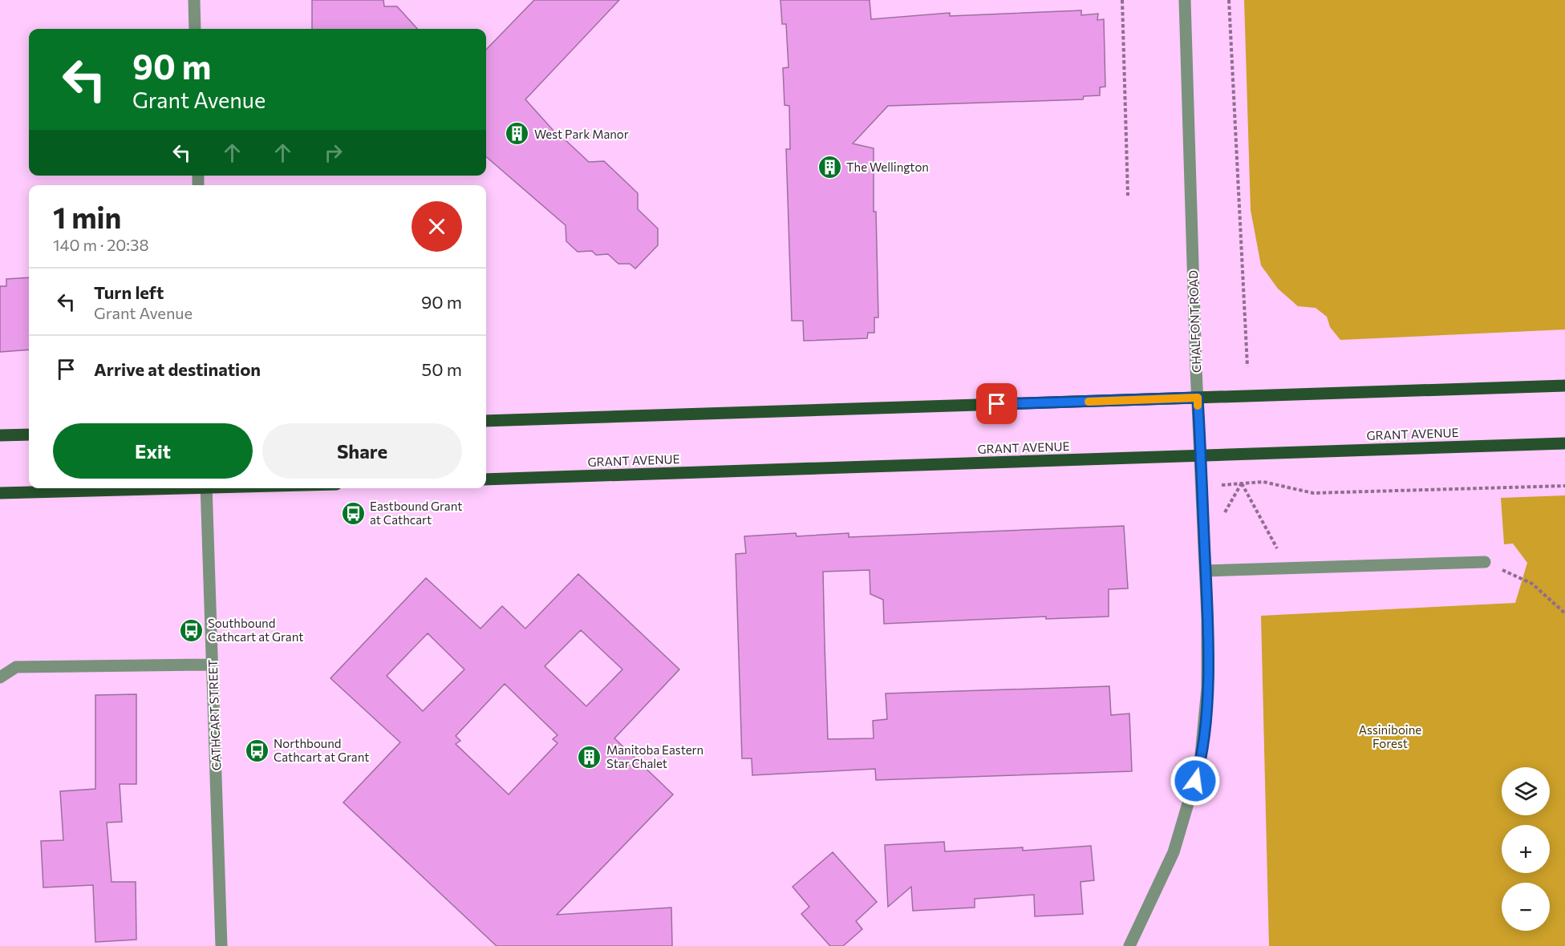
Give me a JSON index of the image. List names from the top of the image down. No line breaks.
{"streets":{"main road":["GRANT AVENUE"],"street":["CHALFONT ROAD","CATHCART STREET"]},"crossings":[["CHALFONT ROAD","GRANT AVENUE"]],"parks":["Assiniboine Forest"],"places":{"building":["West Park Manor","The Wellington","Manitoba Eastern Star Chalet"],"bus stop":["Eastbound Grant at Cathcart","Southbound Cathcart at Grant","Northbound Cathcart at Grant"]},"page":{"turn":["90 m","Grant Avenue"],"heading":["1 min","140 m · 20:38"],"list":[{"name":"Turn left","note":"Grant Avenue","value":"90 m"},{"name":"Arrive at destination","value":"50 m"}],"buttons":["Exit","Share"],"map_buttons":["+","−"]}}
